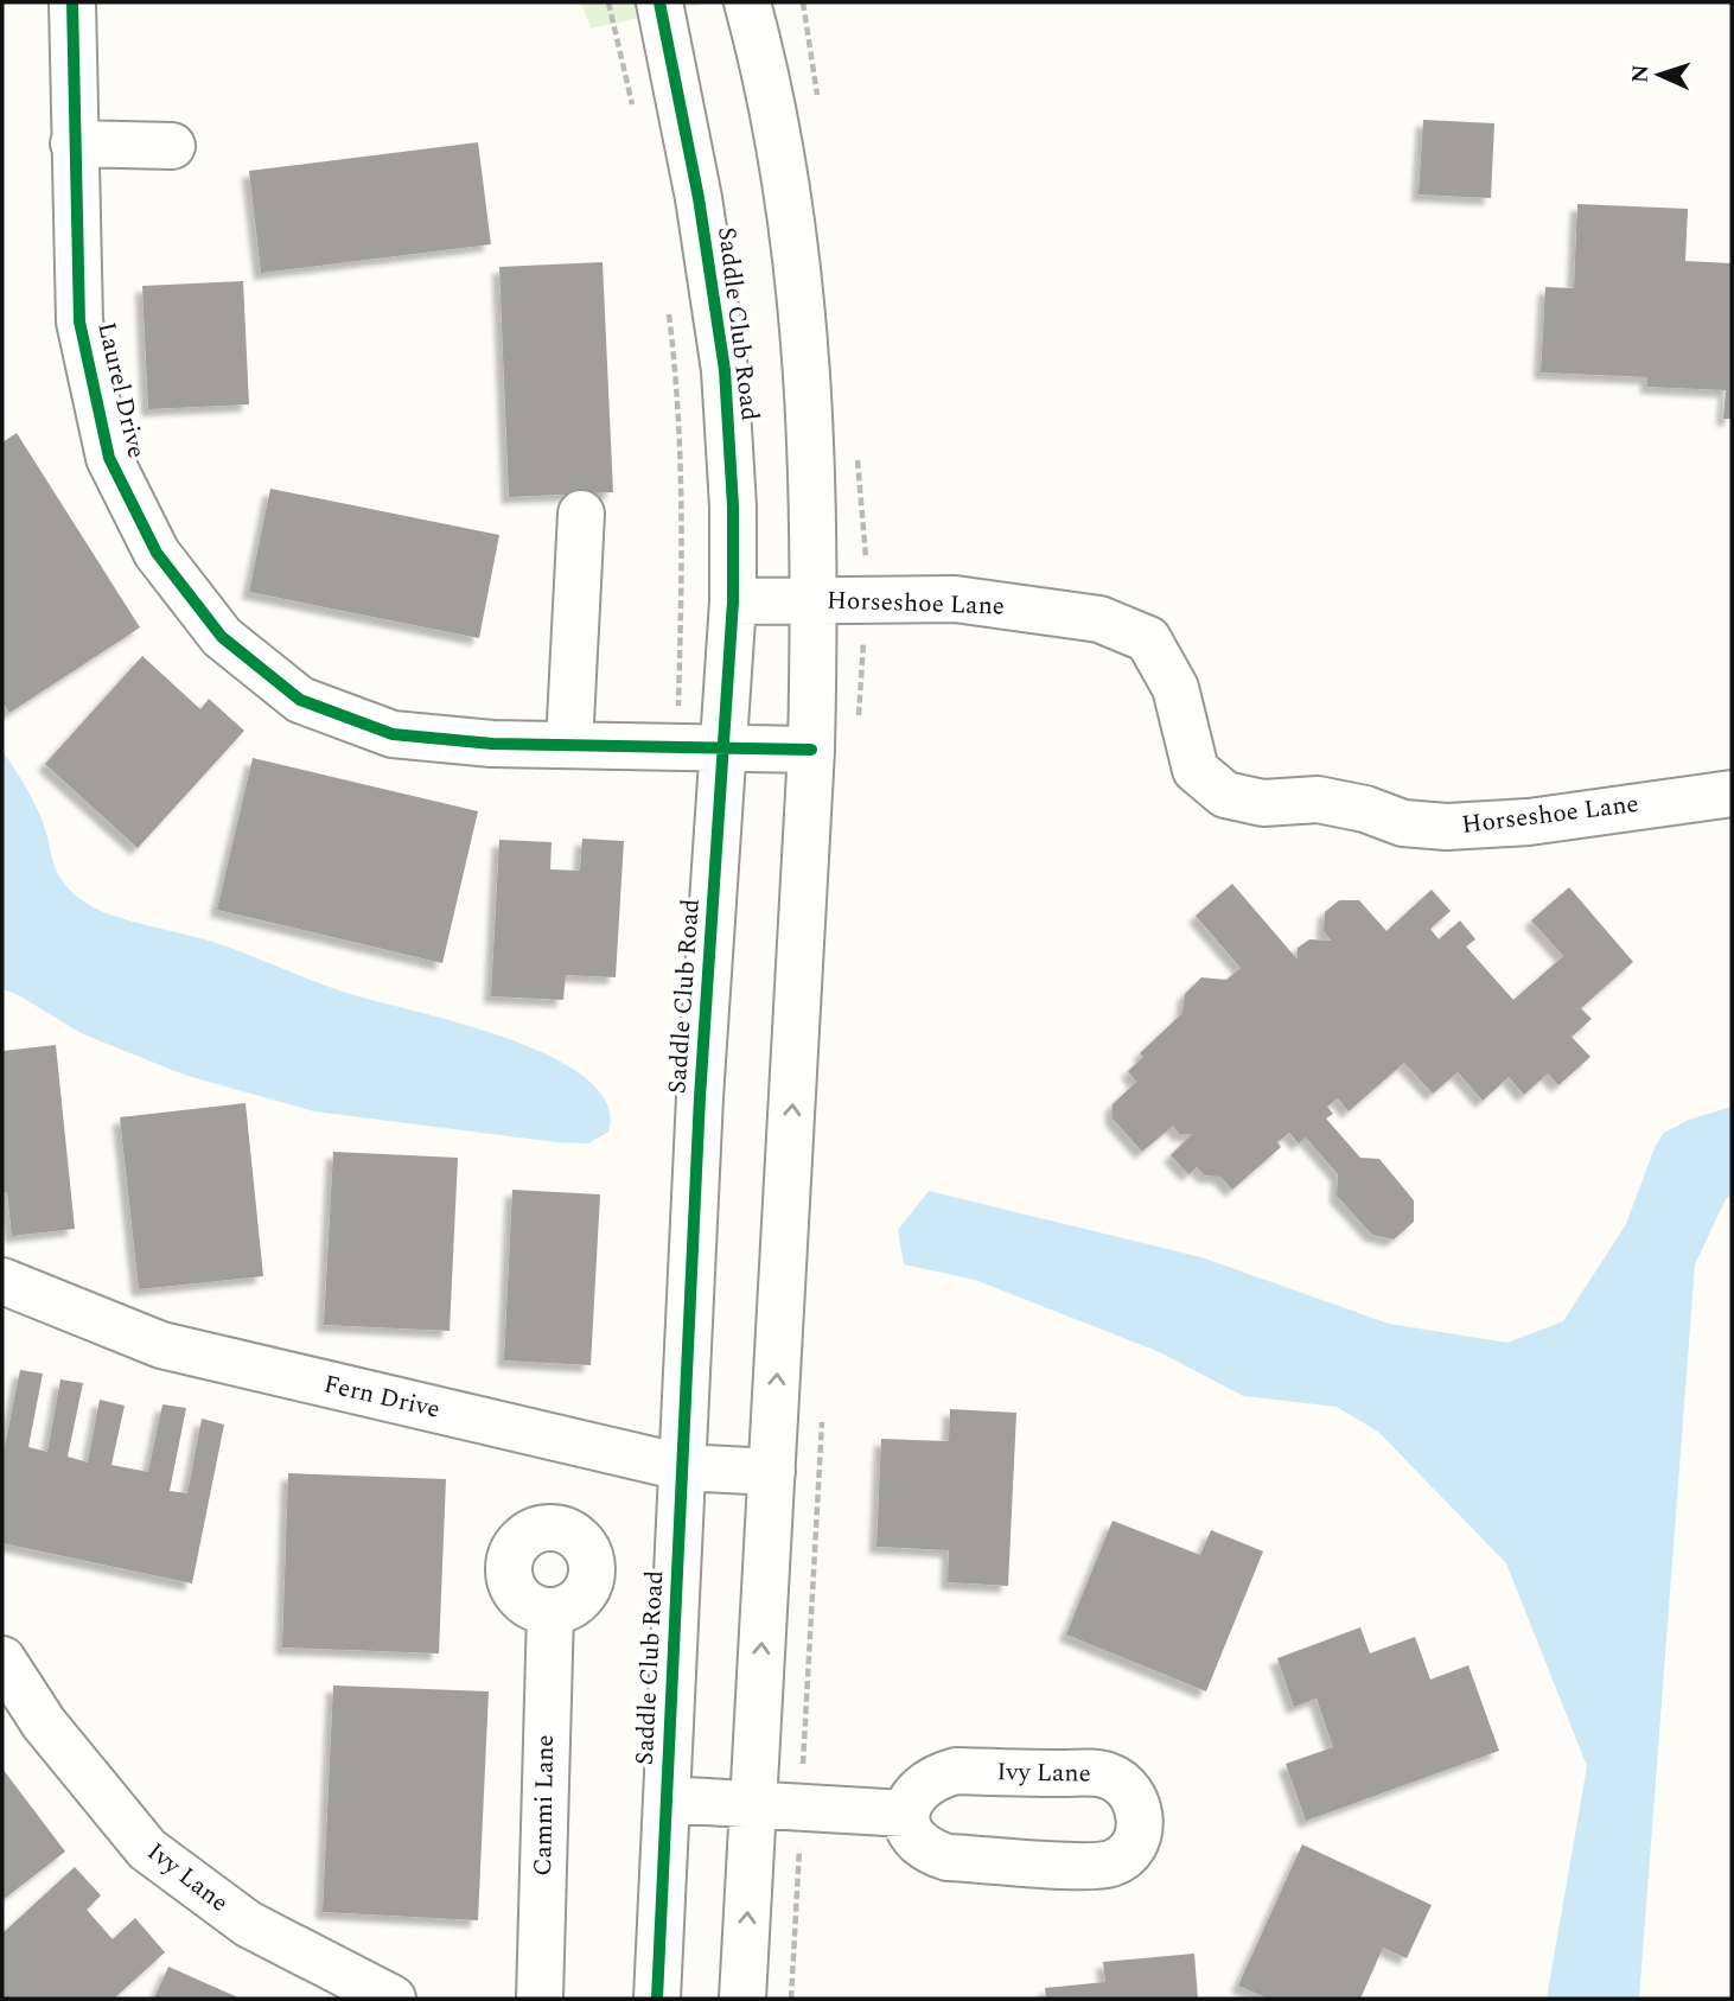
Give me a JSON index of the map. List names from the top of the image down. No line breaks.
{"streets":{"street":["Saddle Club Road","Laurel Drive","Horseshoe Lane","Fern Drive","Ivy Lane","Cammi Lane"]},"crossings":[["Saddle Club Road","Laurel Drive"],["Saddle Club Road","Horseshoe Lane"],["Saddle Club Road","Fern Drive"]],"north":"left"}
